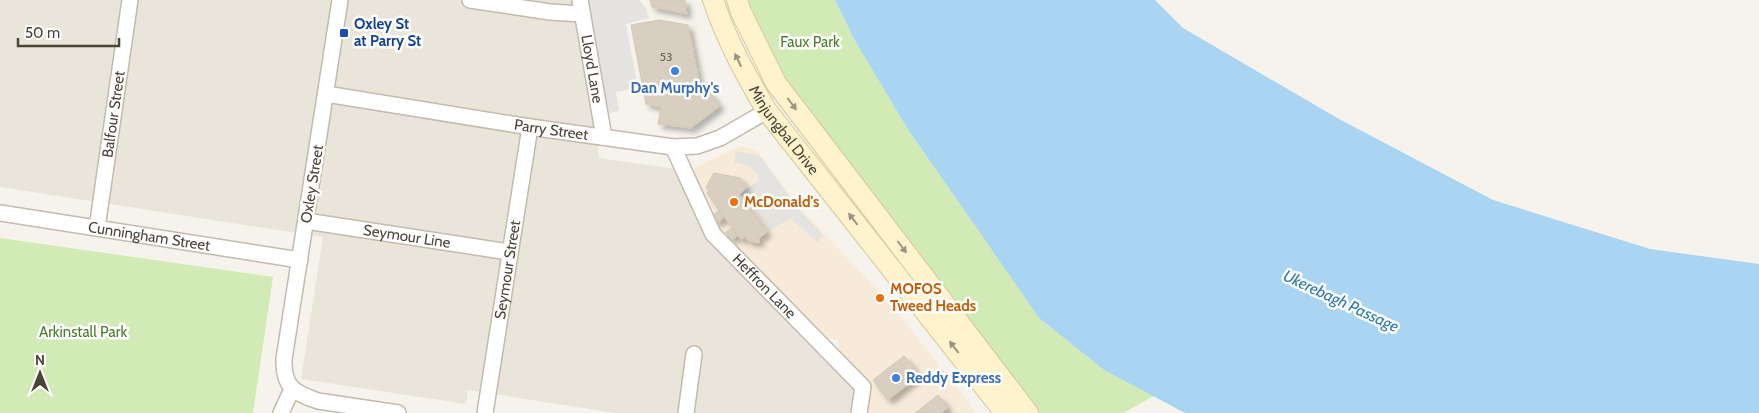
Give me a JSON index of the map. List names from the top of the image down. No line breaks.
{"streets":{"main road":["Minjungbal Drive"],"street":["Lloyd Lane","Balfour Street","Parry Street","Oxley Street","Cunningham Street","Seymour Line","Seymour Street","Heffron Lane"]},"crossings":[["Lloyd Lane","Parry Street"],["Balfour Street","Cunningham Street"],["Parry Street","Minjungbal Drive"],["Parry Street","Oxley Street"],["Parry Street","Seymour Street"],["Parry Street","Heffron Lane"],["Oxley Street","Cunningham Street"],["Oxley Street","Seymour Line"],["Seymour Line","Seymour Street"]],"water":["Ukerebagh Passage"],"parks":["Faux Park","Arkinstall Park"],"places":{"transit":["Oxley St at Parry St"],"other":["Dan Murphy's","McDonald's","MOFOS Tweed Heads","Reddy Express"]},"house_numbers":["53"],"scale_bar":"50 m","north":"top"}
